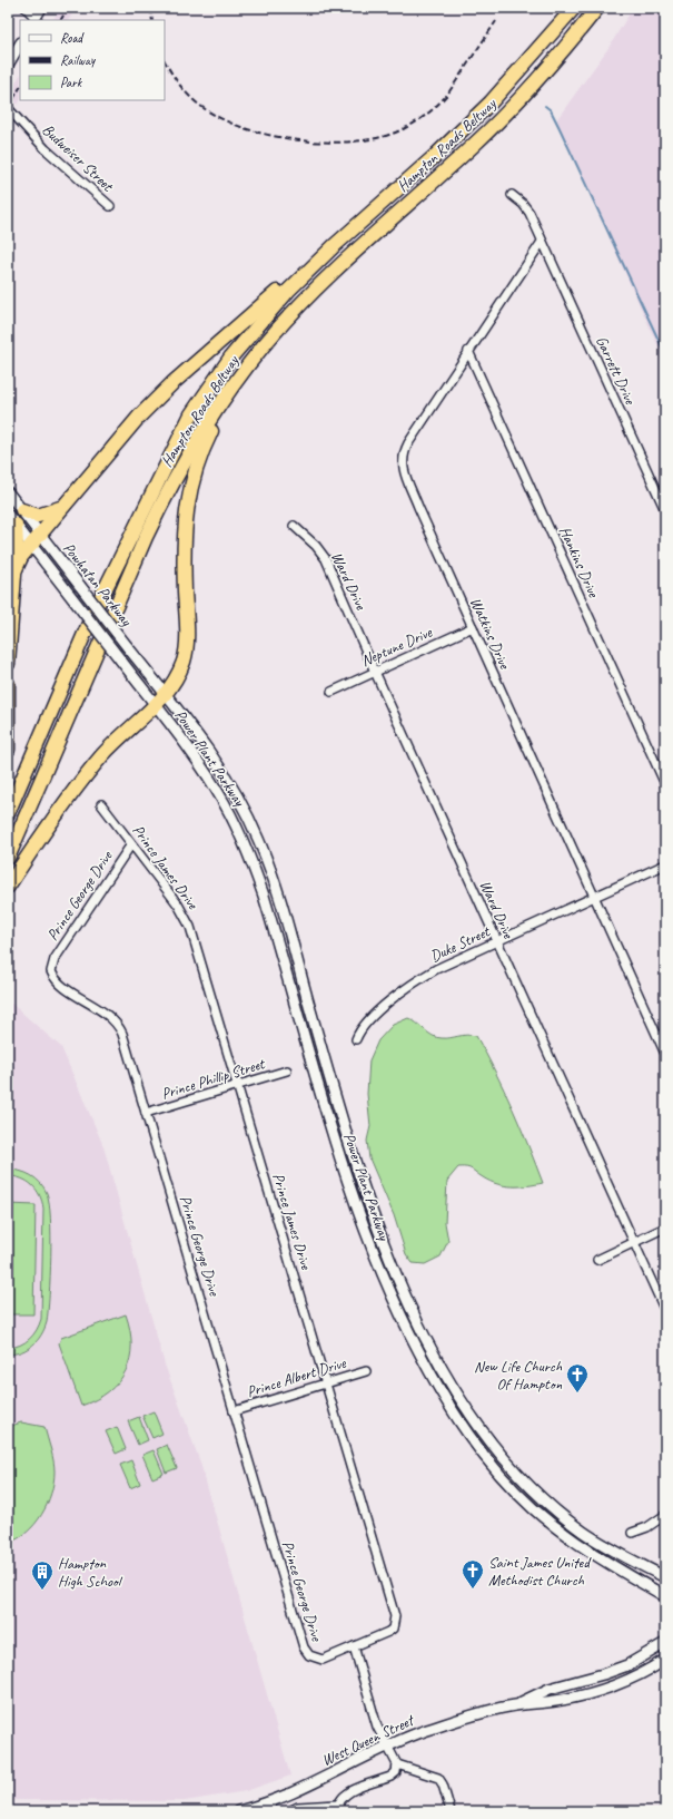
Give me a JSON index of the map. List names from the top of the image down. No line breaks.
{"streets":{"highway":["Hampton Roads Beltway"],"main road":["Powhatan Parkway","Power Plant Parkway","West Queen Street"],"street":["Budweiser Street","Garrett Drive","Hankins Drive","Ward Drive","Watkins Drive","Neptune Drive","Prince James Drive","Prince George Drive","Duke Street","Prince Phillip Street","Prince Albert Drive"]},"crossings":[["Garrett Drive","Watkins Drive"],["Hankins Drive","Watkins Drive"],["Ward Drive","Neptune Drive"],["Ward Drive","Duke Street"],["Powhatan Parkway","Power Plant Parkway"],["Watkins Drive","Neptune Drive"],["Watkins Drive","Duke Street"],["Prince James Drive","Prince George Drive"],["Prince James Drive","Prince Phillip Street"],["Prince James Drive","Prince Albert Drive"],["Prince George Drive","Prince Phillip Street"],["Prince George Drive","Prince Albert Drive"]],"places":{"church":["New Life Church Of Hampton","Saint James United Methodist Church"],"building":["Hampton High School"]},"legend":["Road","Railway","Park"]}
